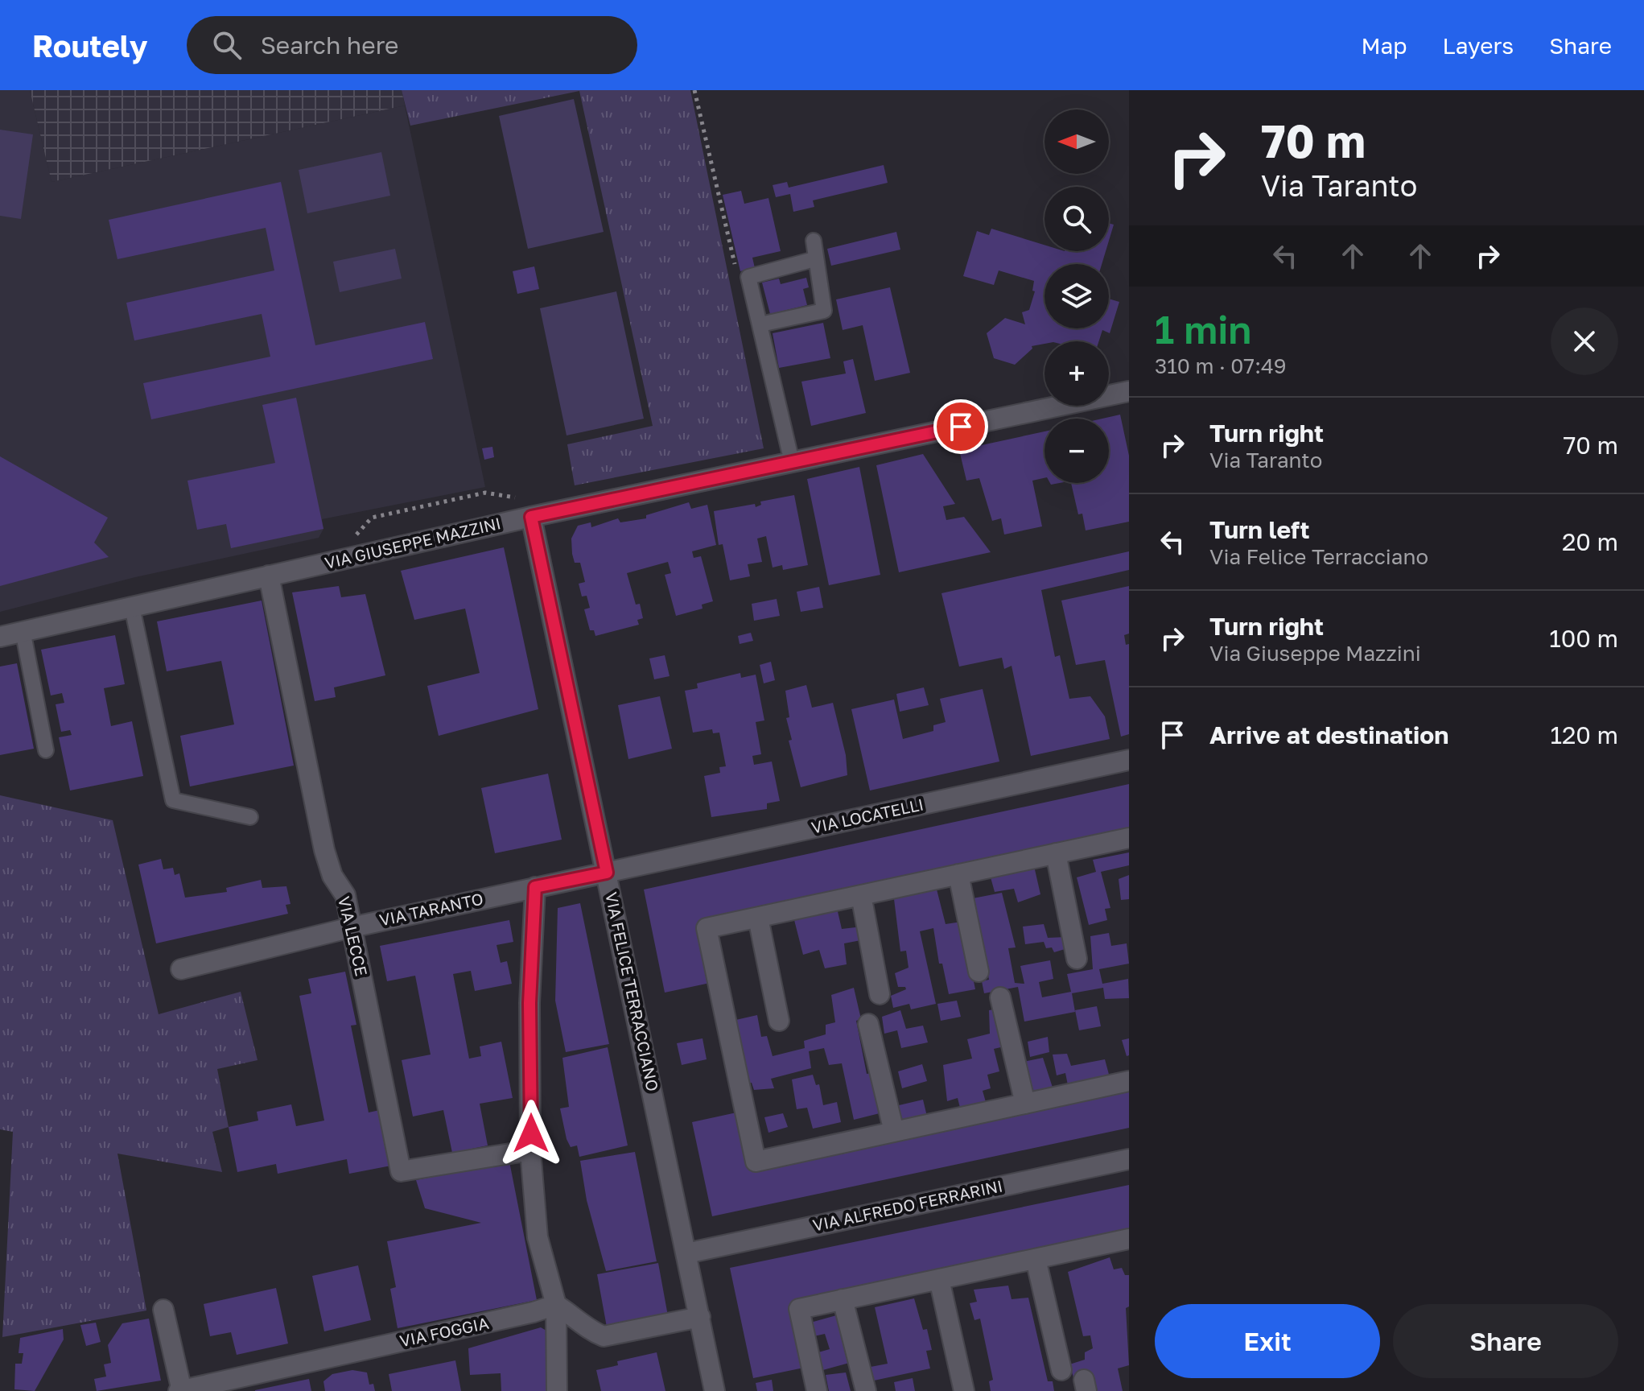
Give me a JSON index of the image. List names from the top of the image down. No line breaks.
{"streets":{"street":["VIA GIUSEPPE MAZZINI","VIA LOCATELLI","VIA TARANTO","VIA LECCE","VIA FELICE TERRACCIANO","VIA ALFREDO FERRARINI","VIA FOGGIA"]},"crossings":[["VIA GIUSEPPE MAZZINI","VIA LECCE"],["VIA GIUSEPPE MAZZINI","VIA FELICE TERRACCIANO"],["VIA LOCATELLI","VIA TARANTO"],["VIA LOCATELLI","VIA FELICE TERRACCIANO"],["VIA TARANTO","VIA LECCE"],["VIA TARANTO","VIA FELICE TERRACCIANO"],["VIA FELICE TERRACCIANO","VIA ALFREDO FERRARINI"]],"north":"left","page":{"header":"Routely","search":"Search here","nav":["Map","Layers","Share"],"turn":["70 m","Via Taranto"],"map_buttons":["+","−"],"heading":["1 min","310 m · 07:49"],"list":[{"name":"Turn right","note":"Via Taranto","value":"70 m"},{"name":"Turn left","note":"Via Felice Terracciano","value":"20 m"},{"name":"Turn right","note":"Via Giuseppe Mazzini","value":"100 m"},{"name":"Arrive at destination","value":"120 m"}],"buttons":["Exit","Share"]}}
